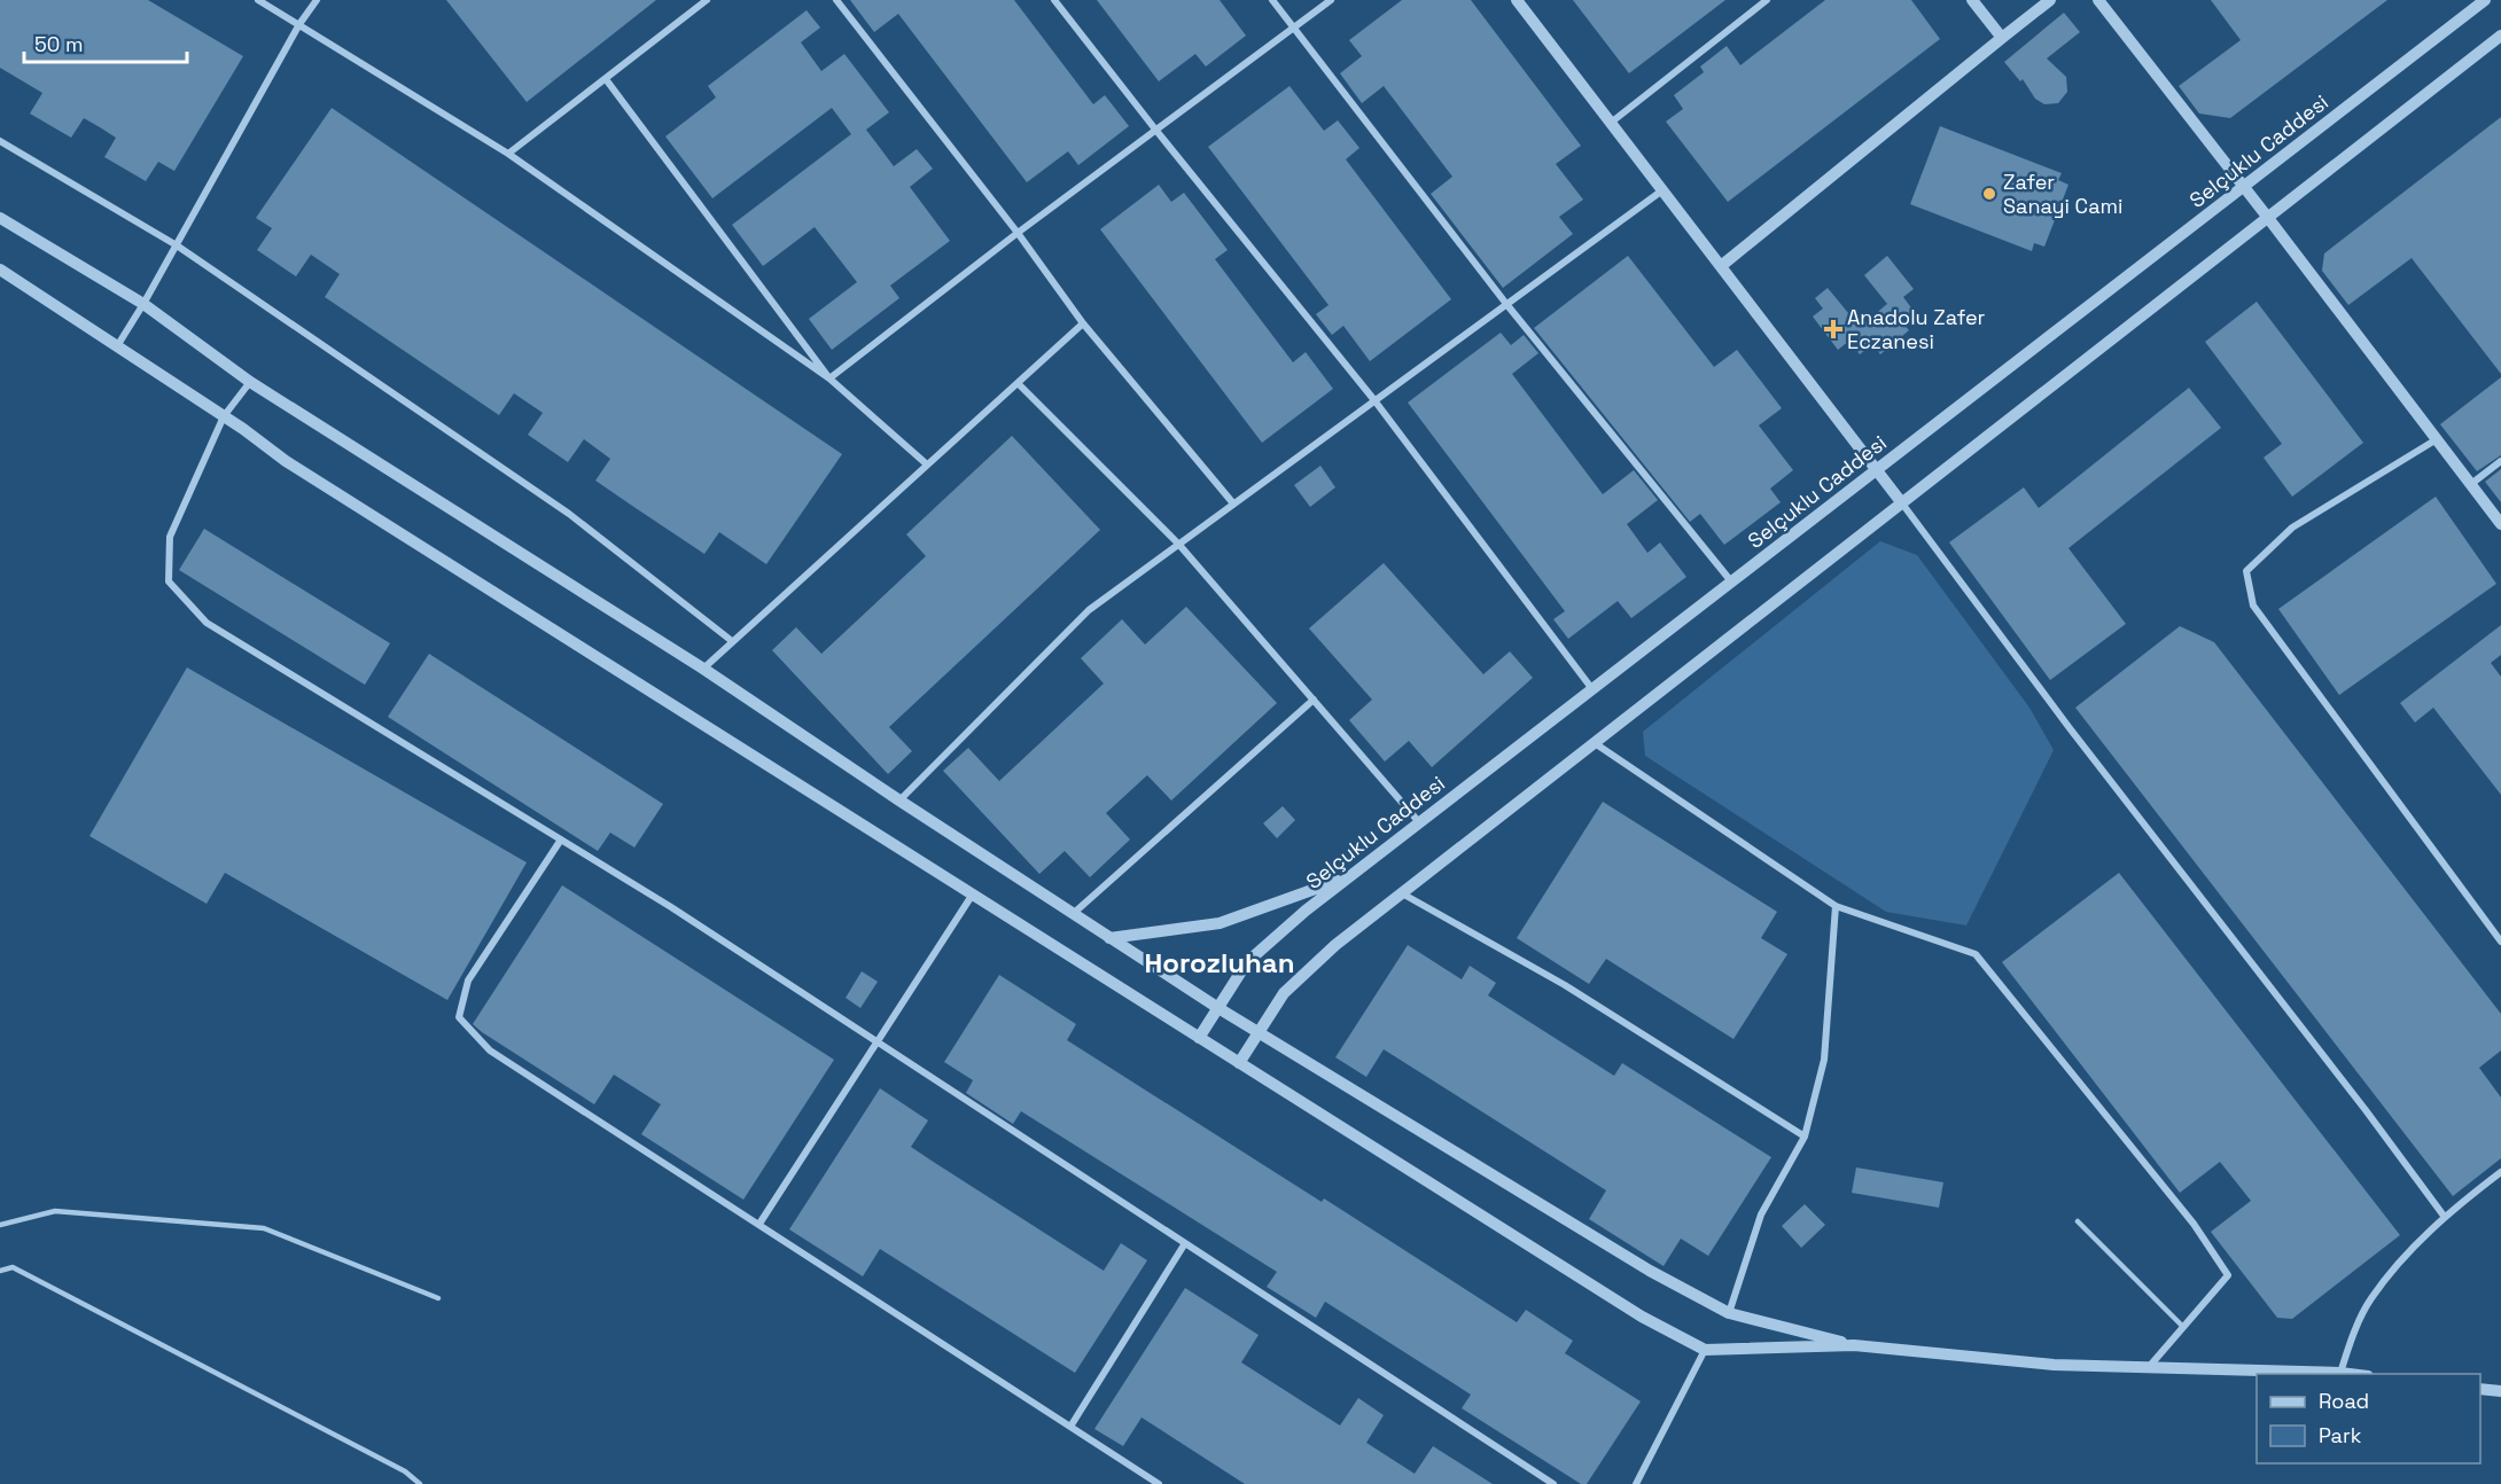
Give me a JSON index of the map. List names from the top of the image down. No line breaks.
{"streets":{"street":["Selçuklu Caddesi"]},"districts":["Horozluhan"],"places":{"other":["Zafer Sanayi Cami"],"health":["Anadolu Zafer Eczanesi"]},"legend":["Road","Park"],"scale_bar":"50 m"}
